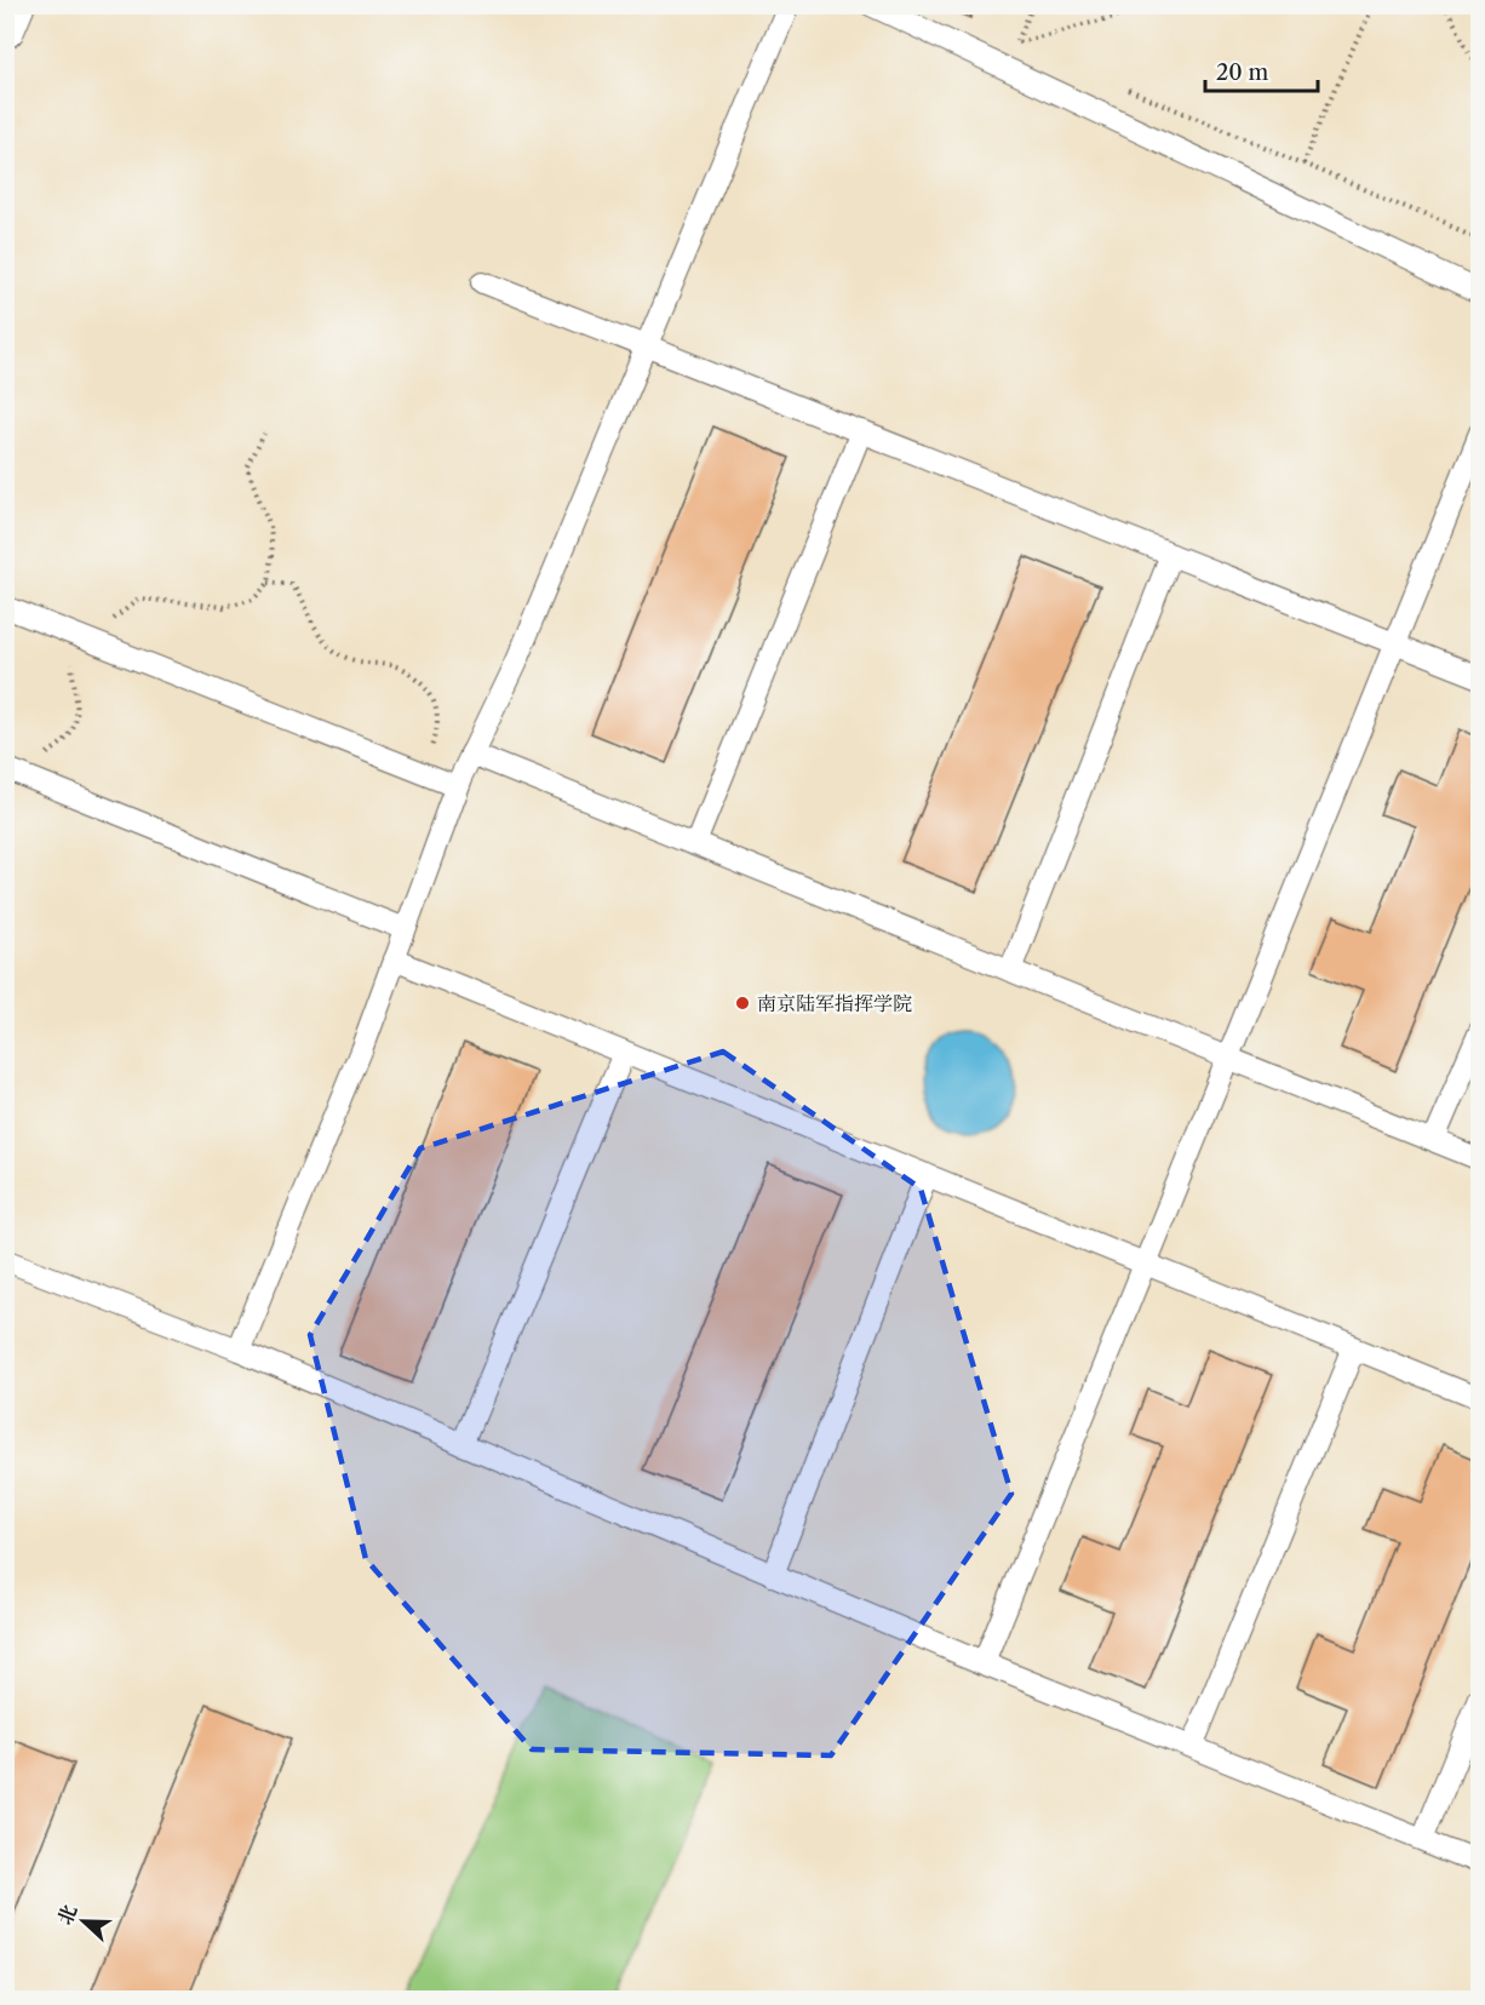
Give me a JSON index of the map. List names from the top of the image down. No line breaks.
{"places":["南京陆军指挥学院"],"scale_bar":"20 m","north":"left"}
